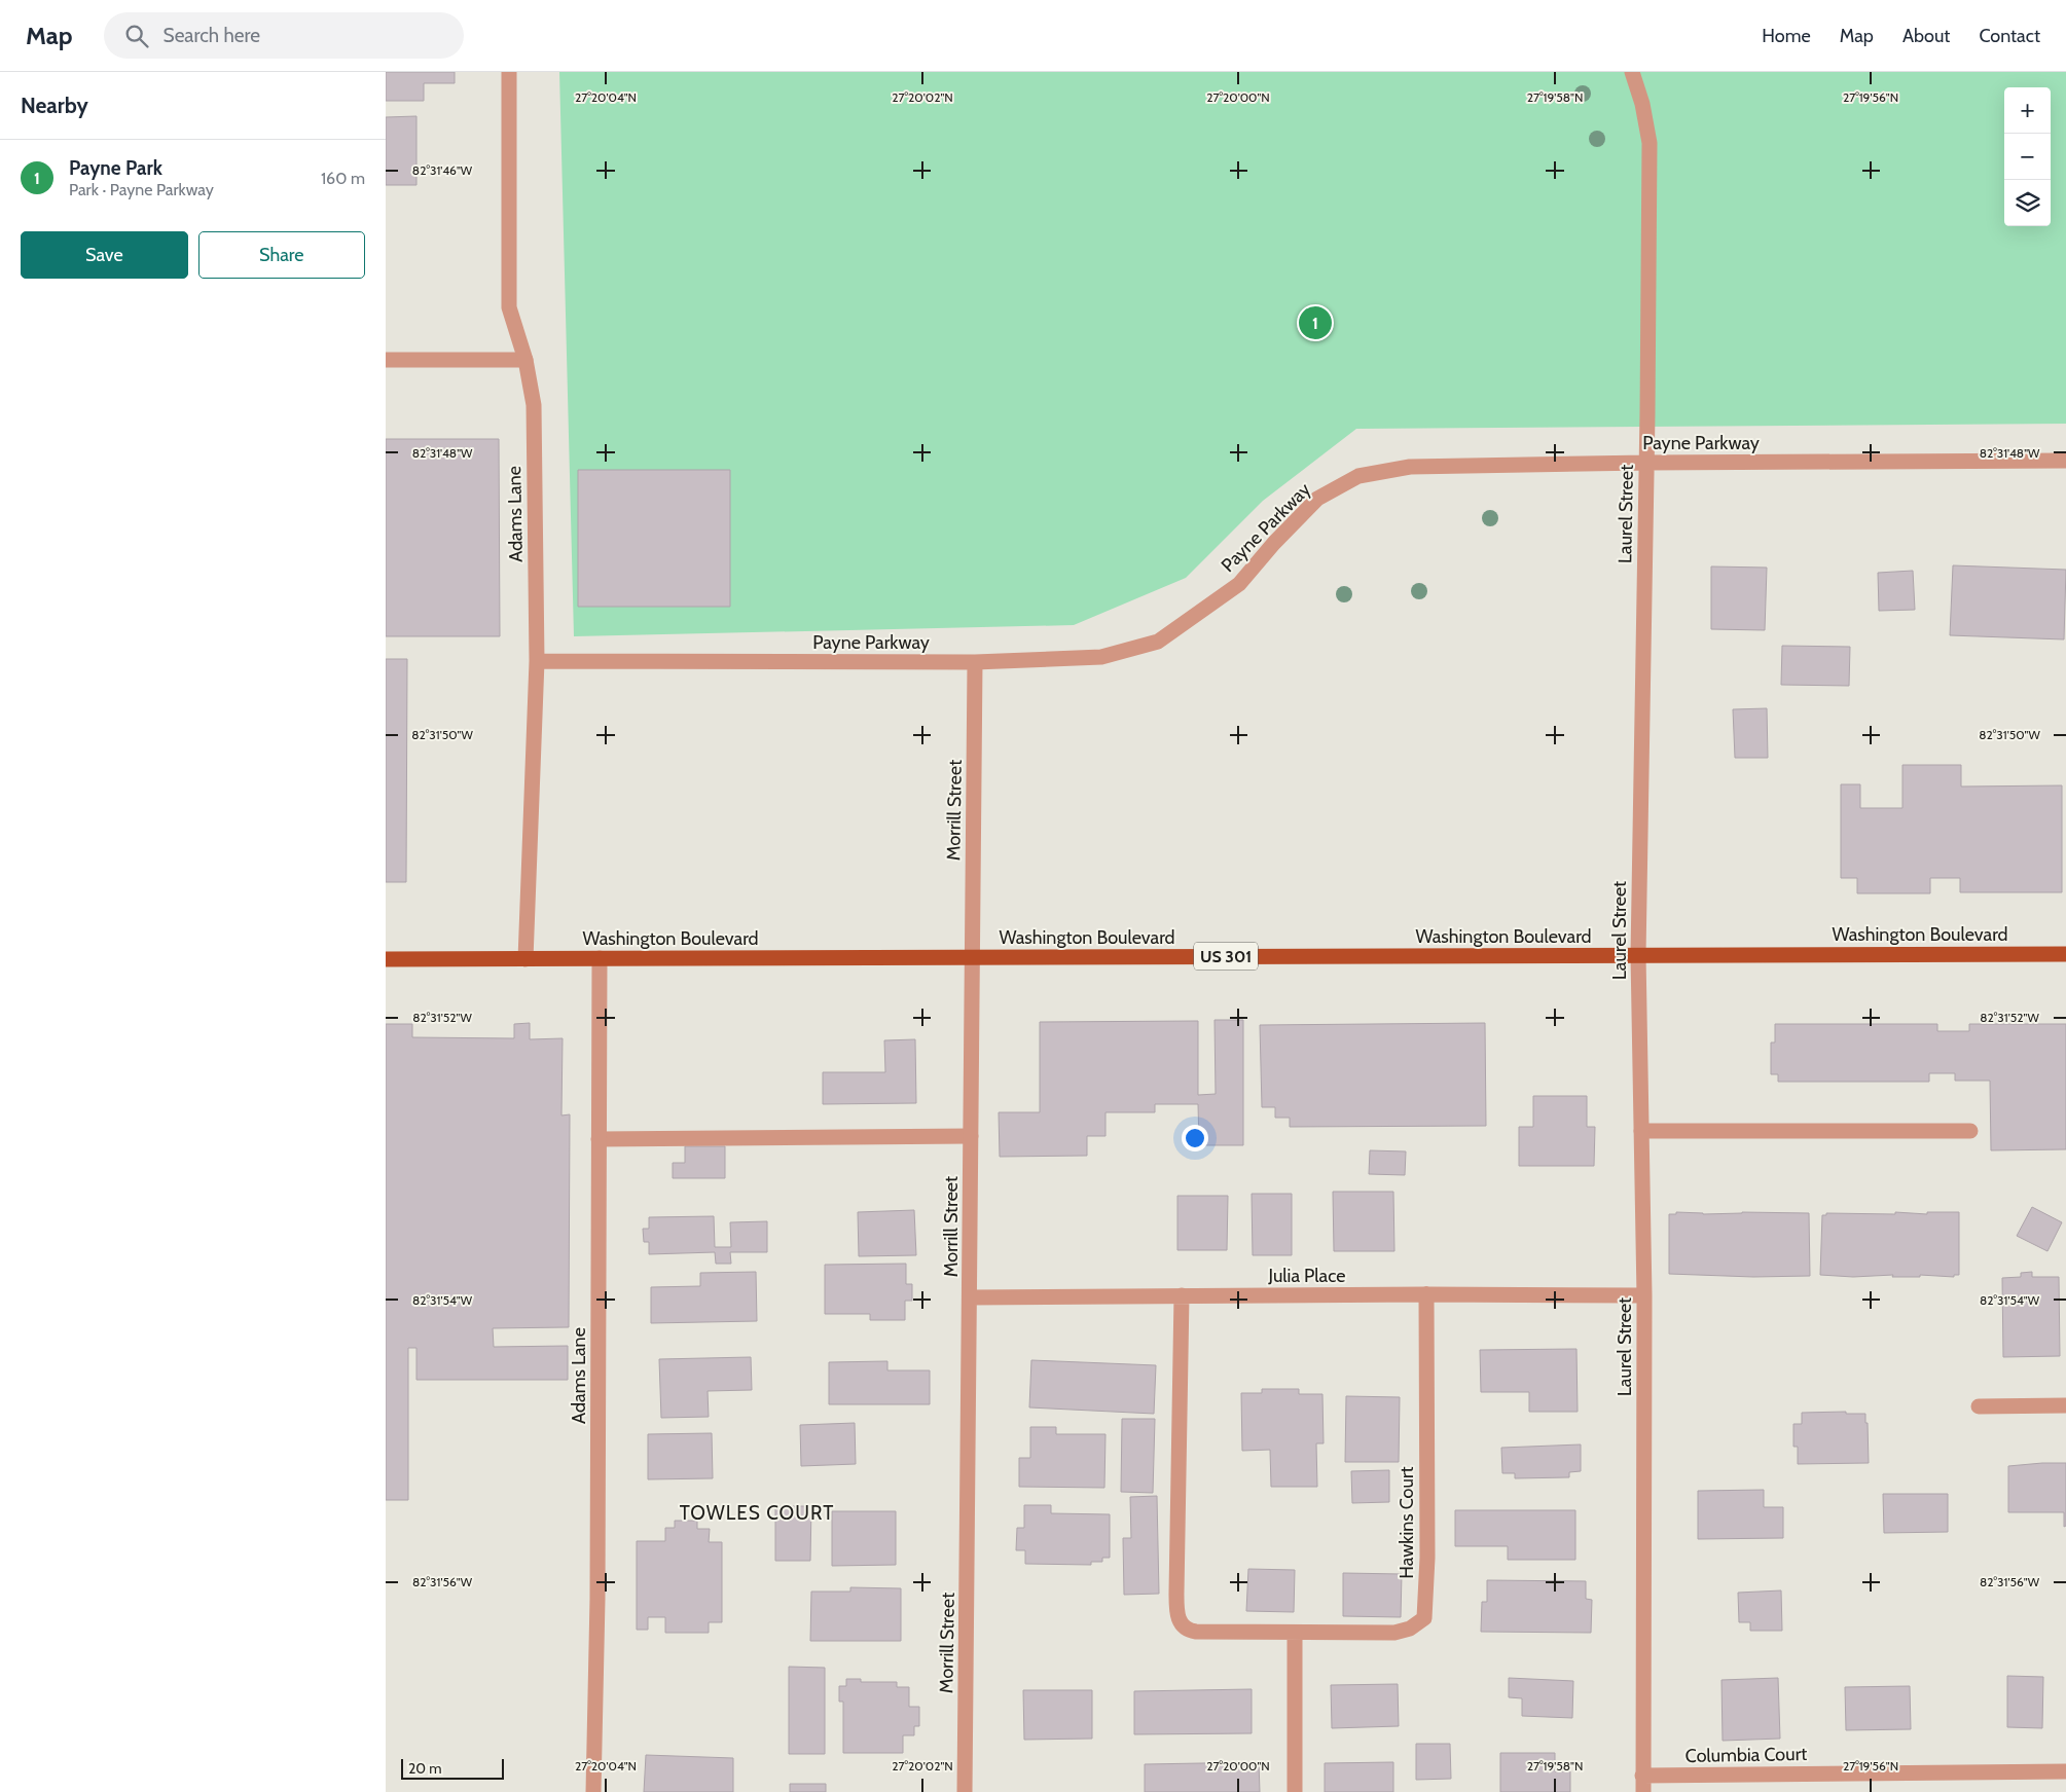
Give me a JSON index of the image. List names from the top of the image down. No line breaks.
{"streets":{"main road":["Washington Boulevard","US 301"],"street":["Payne Parkway","Adams Lane","Laurel Street","Morrill Street","Julia Place","Hawkins Court","Columbia Court"]},"crossings":[["Payne Parkway","Adams Lane"],["Payne Parkway","Laurel Street"],["Payne Parkway","Morrill Street"],["Adams Lane","Washington Boulevard"],["Laurel Street","Washington Boulevard"],["Laurel Street","Julia Place"],["Laurel Street","Columbia Court"],["Morrill Street","Washington Boulevard"],["Morrill Street","Julia Place"],["Julia Place","Hawkins Court"]],"districts":["TOWLES COURT"],"scale_bar":"20 m","page":{"header":"Map","search":"Search here","nav":["Home","Map","About","Contact"],"heading":"Nearby","map_buttons":["+","−"],"list":[{"mark":"1","name":"Payne Park","note":"Park · Payne Parkway","value":"160 m"}],"buttons":["Save","Share"],"pins":"1","scale":"20 m"},"coordinates":["27°20'04\"N","27°20'02\"N","27°20'00\"N","27°19'58\"N","27°19'56\"N","82°31'46\"W","82°31'48\"W","82°31'50\"W","82°31'52\"W","82°31'54\"W","82°31'56\"W"]}
